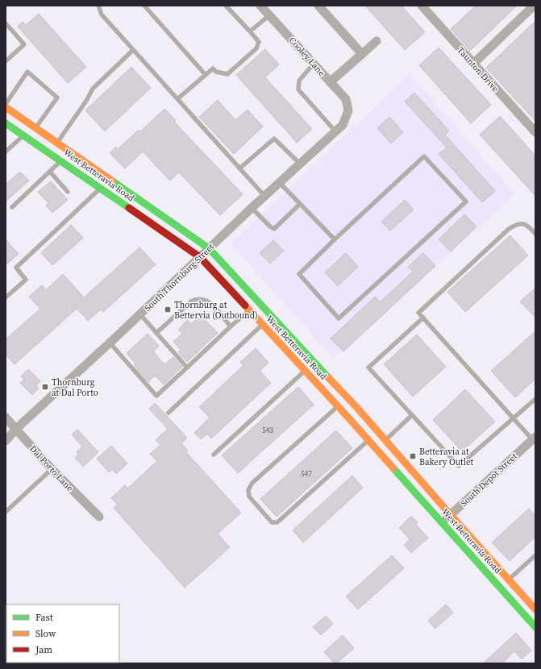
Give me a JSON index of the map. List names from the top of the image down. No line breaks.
{"streets":{"main road":["West Betteravia Road"],"street":["Cooley Lane","Taunton Drive","South Thornburg Street","Dal Porto Lane","South Depot Street"]},"crossings":[["Cooley Lane","South Thornburg Street"],["West Betteravia Road","South Thornburg Street"],["West Betteravia Road","South Depot Street"],["South Thornburg Street","Dal Porto Lane"]],"places":{"transit":["Thornburg at Bettervia (Outbound)","Thornburg at Dal Porto","Betteravia at Bakery Outlet"]},"house_numbers":["543","547"],"legend":["Fast","Slow","Jam"]}
